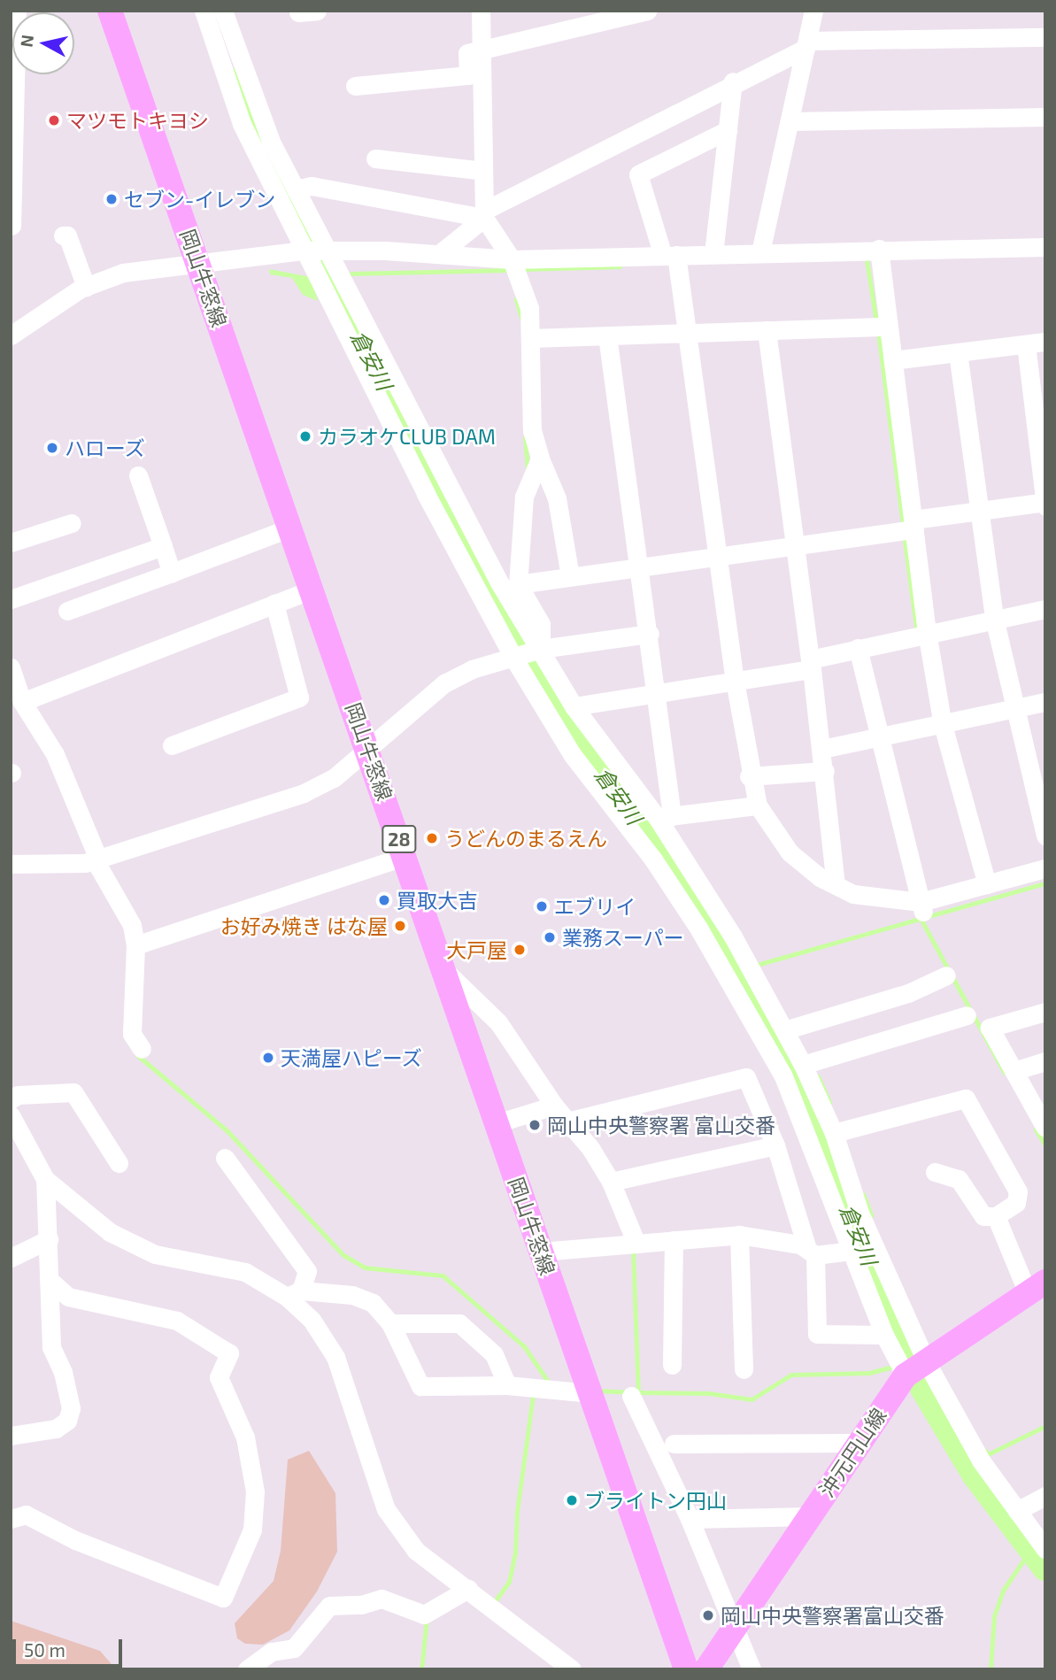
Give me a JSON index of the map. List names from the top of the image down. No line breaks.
{"streets":{"main road":["岡山牛窓線","28","沖元円山線"]},"water":["倉安川"],"places":["マツモトキヨシ","セブン-イレブン","カラオケCLUB DAM","ハローズ","うどんのまるえん","買取大吉","エブリイ","お好み焼き はな屋","業務スーパー","大戸屋","天満屋ハピーズ","岡山中央警察署 富山交番","ブライトン円山","岡山中央警察署富山交番"],"scale_bar":"50 m","north":"left"}
